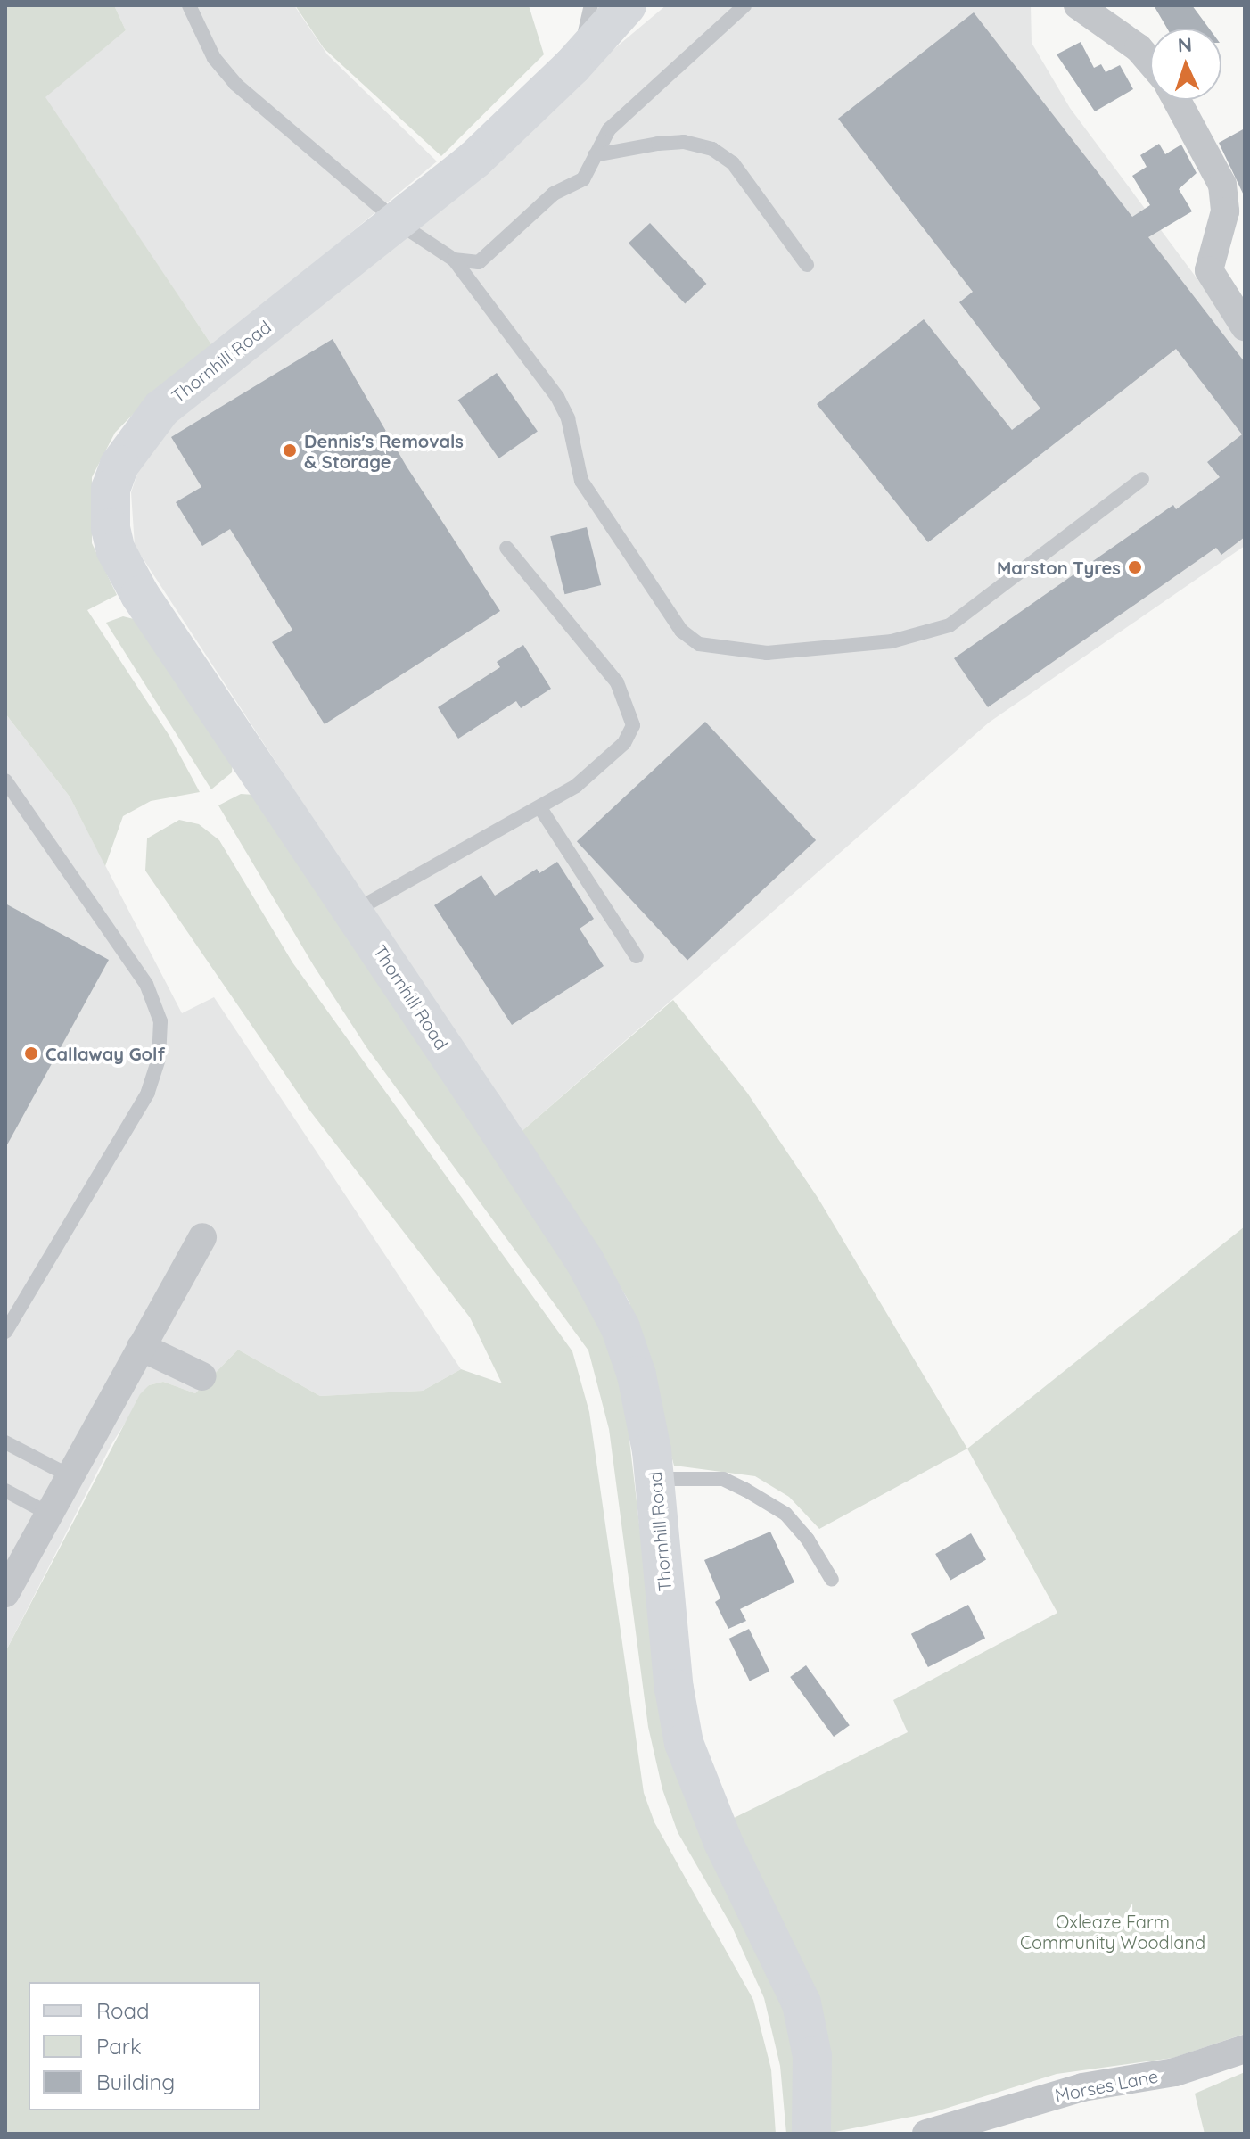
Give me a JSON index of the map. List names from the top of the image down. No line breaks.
{"streets":{"street":["Thornhill Road","Morses Lane"]},"parks":["Oxleaze Farm Community Woodland"],"places":["Dennis's Removals & Storage","Marston Tyres","Callaway Golf"],"legend":["Road","Park","Building"],"north":"top"}
